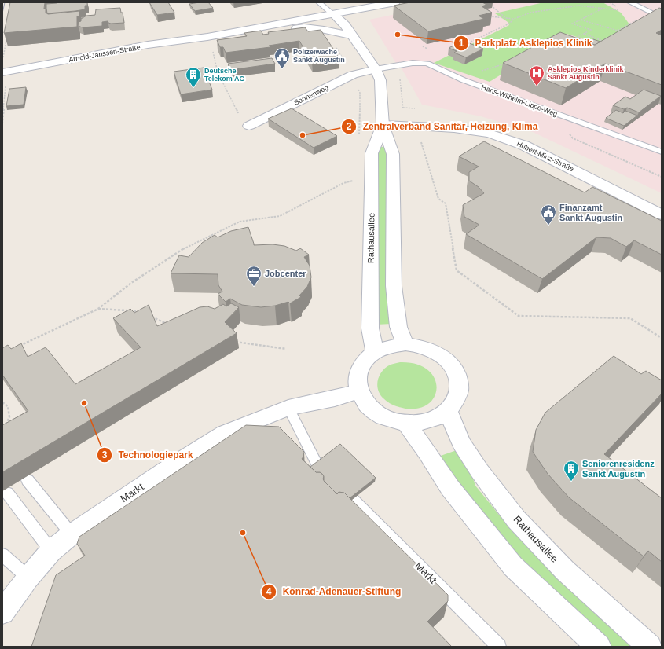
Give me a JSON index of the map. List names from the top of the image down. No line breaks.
{"streets":{"street":["Arnold-Janssen-Straße","Sonnenweg","Hubert-Minz-Straße","Rathausallee","Markt"],"lane":["Hans-Wilhelm-Lippe-Weg"]},"crossings":[["Arnold-Janssen-Straße","Rathausallee"],["Sonnenweg","Hans-Wilhelm-Lippe-Weg"],["Sonnenweg","Rathausallee"],["Hans-Wilhelm-Lippe-Weg","Rathausallee"],["Hubert-Minz-Straße","Rathausallee"],["Rathausallee","Markt"]],"places":{"other":["Parkplatz Asklepios Klinik","Zentralverband Sanitär, Heizung, Klima","Technologiepark","Konrad-Adenauer-Stiftung"],"public building":["Polizeiwache Sankt Augustin","Finanzamt Sankt Augustin"],"hospital":["Asklepios Kinderklinik Sankt Augustin"],"building":["Deutsche Telekom AG","Seniorenresidenz Sankt Augustin"],"office":["Jobcenter"]}}
